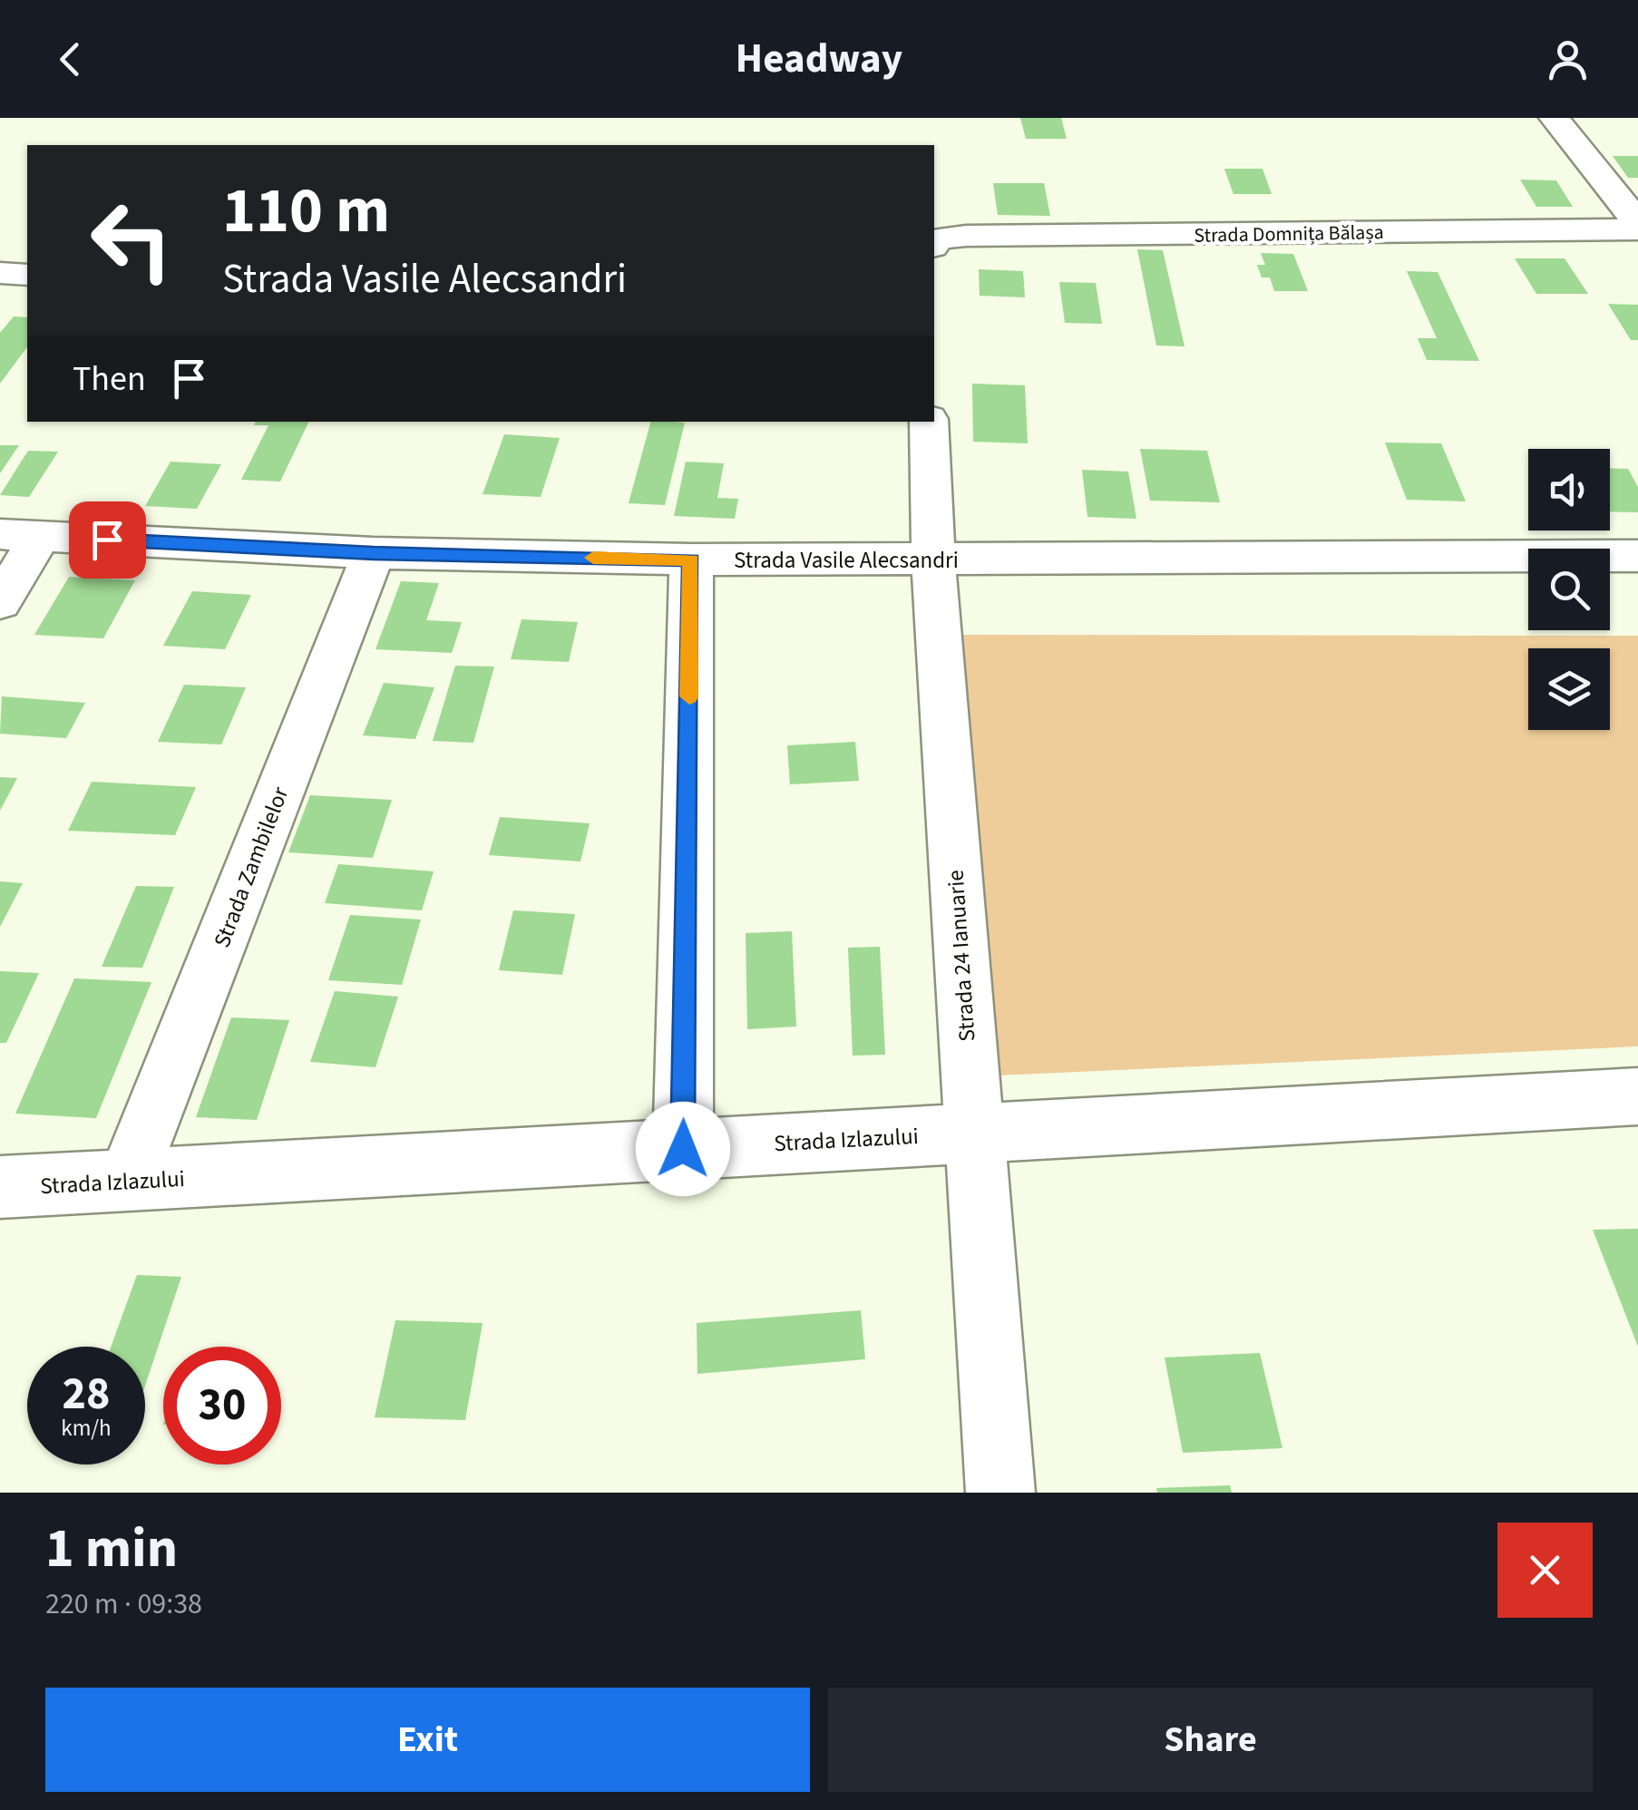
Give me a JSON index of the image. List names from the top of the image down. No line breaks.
{"streets":{"street":["Strada Domnița Bălașa","Strada Vasile Alecsandri","Strada Zambilelor","Strada 24 Ianuarie","Strada Izlazului"]},"crossings":[["Strada Vasile Alecsandri","Strada Zambilelor"],["Strada Vasile Alecsandri","Strada 24 Ianuarie"],["Strada Zambilelor","Strada Izlazului"],["Strada 24 Ianuarie","Strada Izlazului"]],"page":{"header":"Headway","turn":["110 m","Strada Vasile Alecsandri"],"then":"Then","speed":"28 km/h","limit":"30","heading":["1 min","220 m · 09:38"],"buttons":["Exit","Share"]}}
